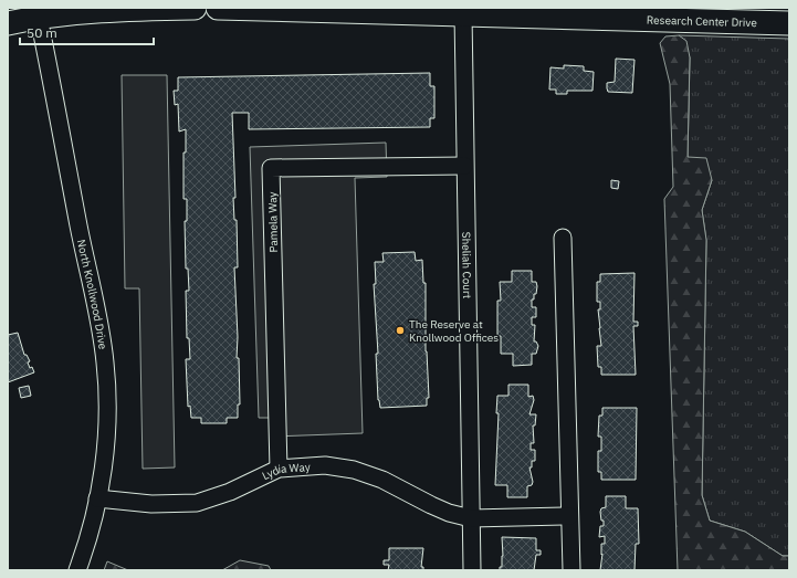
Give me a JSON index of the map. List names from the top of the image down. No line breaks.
{"streets":{"main road":["Research Center Drive"],"street":["Pamela Way","Sheliah Court","North Knollwood Drive","Lydia Way"]},"crossings":[["Research Center Drive","Sheliah Court"],["Pamela Way","Sheliah Court"],["Pamela Way","Lydia Way"],["Sheliah Court","Lydia Way"],["North Knollwood Drive","Lydia Way"]],"places":["The Reserve at Knollwood Offices"],"scale_bar":"50 m"}
